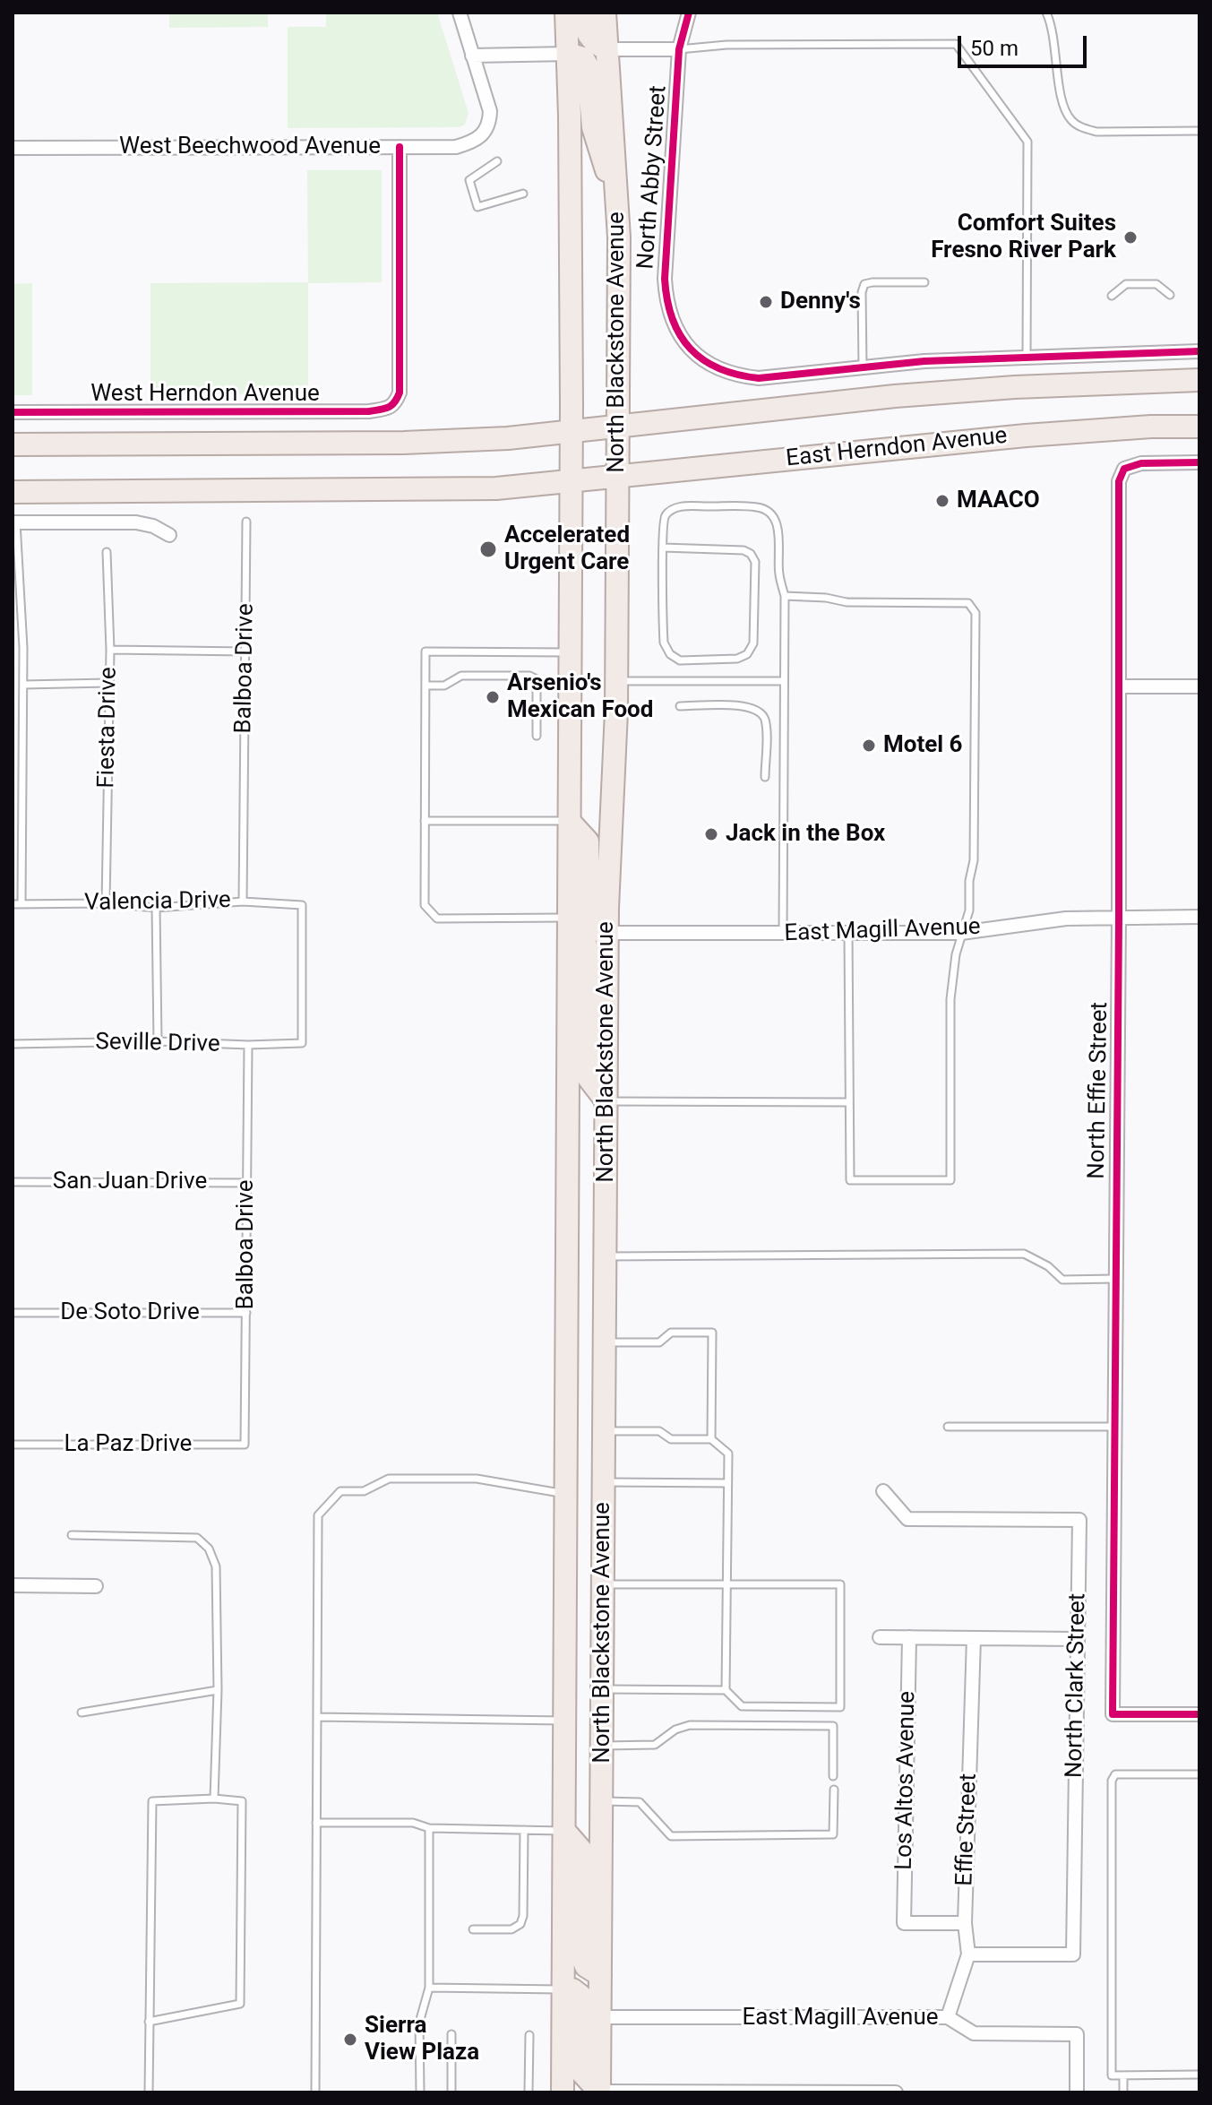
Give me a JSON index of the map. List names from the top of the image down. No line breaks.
{"streets":{"main road":["North Blackstone Avenue","West Herndon Avenue","East Herndon Avenue"],"street":["West Beechwood Avenue","North Abby Street","East Magill Avenue","North Effie Street","North Clark Street","Los Altos Avenue","Effie Street"],"lane":["Balboa Drive","Fiesta Drive","Valencia Drive","Seville Drive","San Juan Drive","De Soto Drive","La Paz Drive"]},"crossings":[["West Beechwood Avenue","West Herndon Avenue"],["North Blackstone Avenue","West Herndon Avenue"],["North Blackstone Avenue","East Herndon Avenue"],["North Blackstone Avenue","East Magill Avenue"],["West Herndon Avenue","East Herndon Avenue"],["Balboa Drive","Valencia Drive"],["Balboa Drive","Seville Drive"],["Balboa Drive","San Juan Drive"],["Balboa Drive","De Soto Drive"],["Balboa Drive","La Paz Drive"],["Fiesta Drive","Valencia Drive"],["Valencia Drive","Seville Drive"],["East Magill Avenue","North Effie Street"],["East Magill Avenue","Effie Street"],["North Clark Street","Effie Street"],["Los Altos Avenue","Effie Street"]],"places":["Comfort Suites Fresno River Park","Denny's","MAACO","Accelerated Urgent Care","Arsenio's Mexican Food","Motel 6","Jack in the Box","Sierra View Plaza"],"scale_bar":"50 m"}
